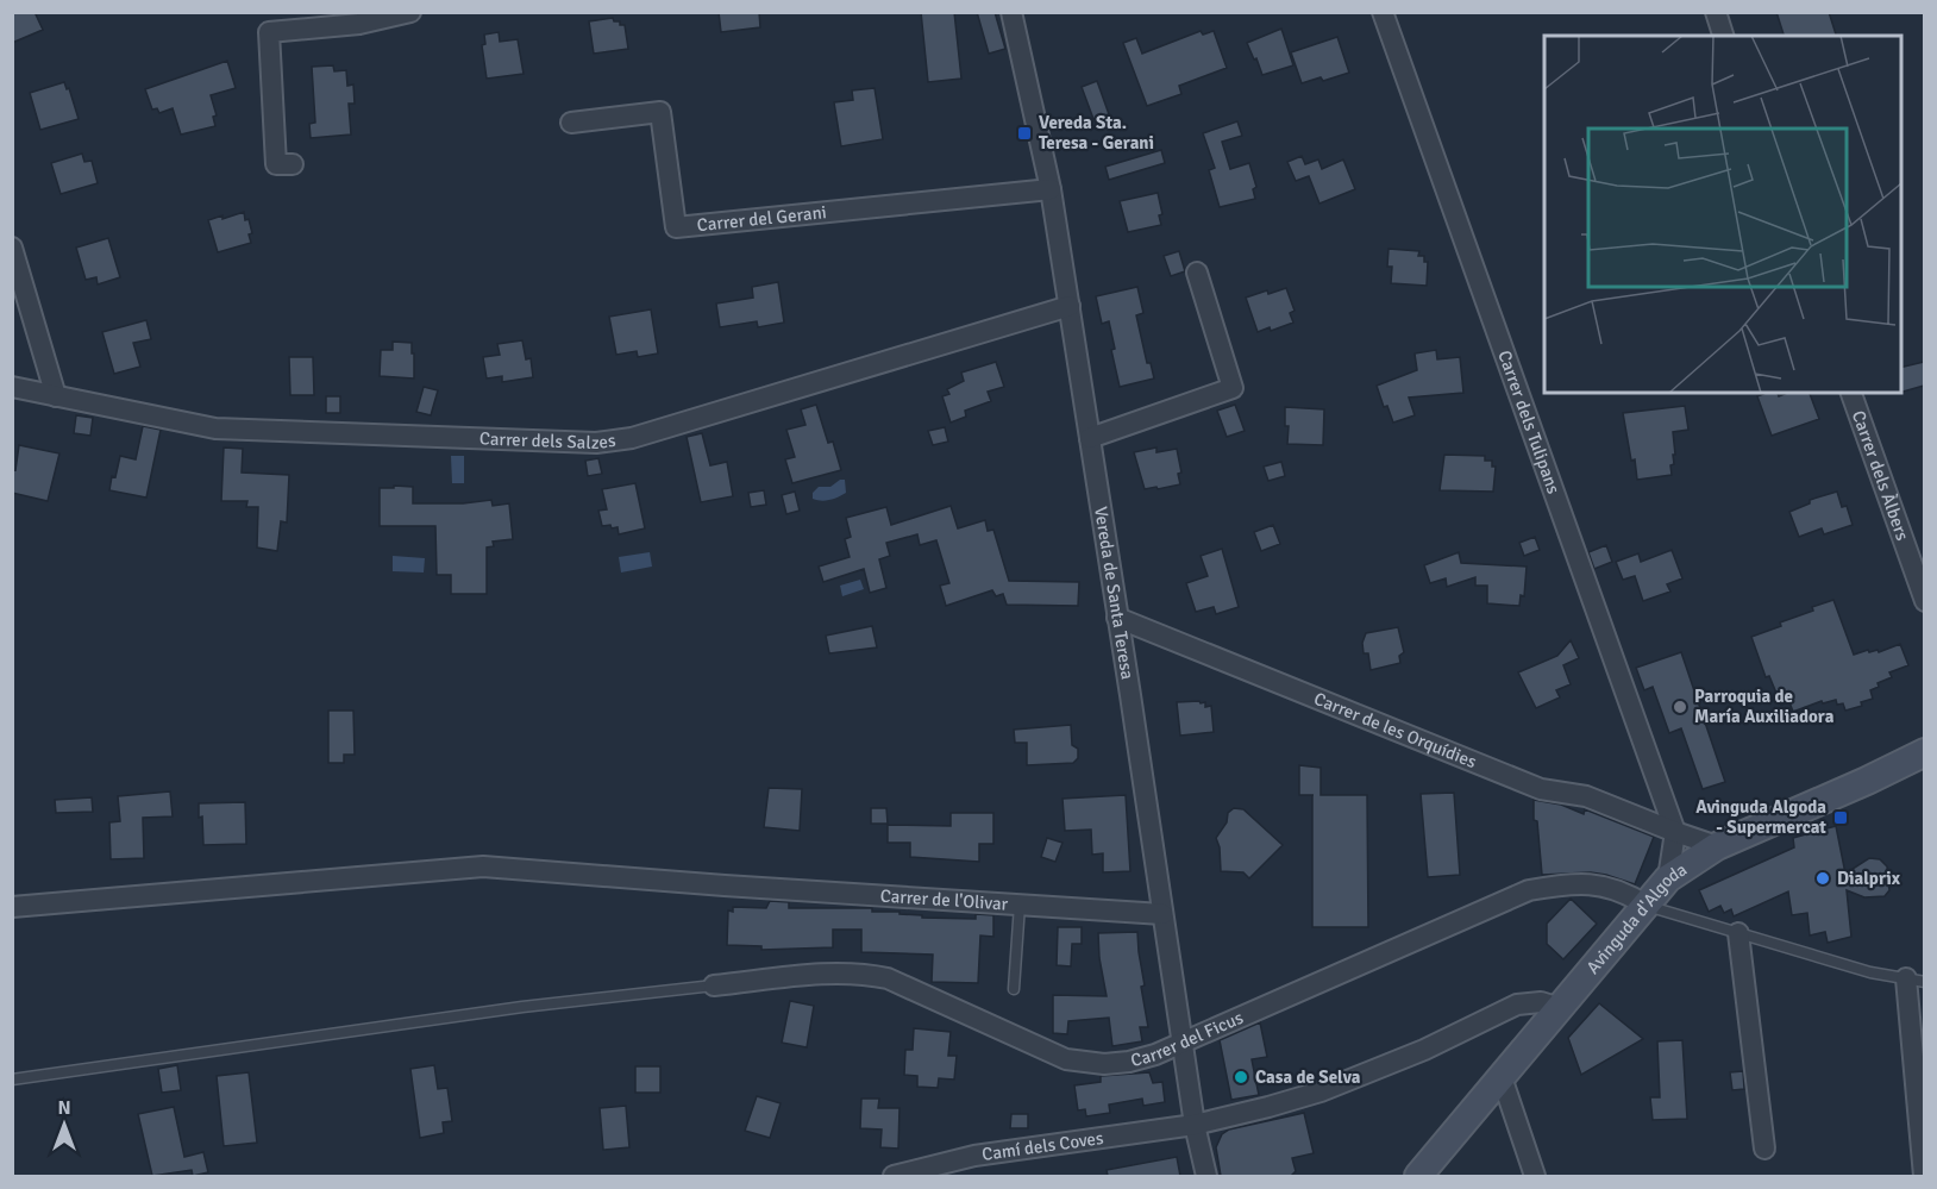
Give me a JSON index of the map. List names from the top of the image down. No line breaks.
{"streets":{"street":["Carrer del Gerani","Carrer dels Tulipans","Carrer dels Salzes","Carrer dels Àlbers","Vereda de Santa Teresa","Carrer de les Orquídies","Carrer de l'Olivar","Avinguda d'Algoda","Carrer del Ficus","Camí dels Coves"]},"crossings":[["Carrer del Gerani","Vereda de Santa Teresa"],["Carrer dels Tulipans","Carrer de les Orquídies"],["Carrer dels Tulipans","Avinguda d'Algoda"],["Carrer dels Salzes","Vereda de Santa Teresa"],["Vereda de Santa Teresa","Carrer de les Orquídies"],["Vereda de Santa Teresa","Carrer de l'Olivar"],["Vereda de Santa Teresa","Carrer del Ficus"],["Vereda de Santa Teresa","Camí dels Coves"],["Avinguda d'Algoda","Carrer del Ficus"],["Avinguda d'Algoda","Camí dels Coves"]],"places":{"transit":["Vereda Sta. Teresa - Gerani","Avinguda Algoda - Supermercat"],"other":["Parroquia de María Auxiliadora","Dialprix","Casa de Selva"]},"north":"top"}
